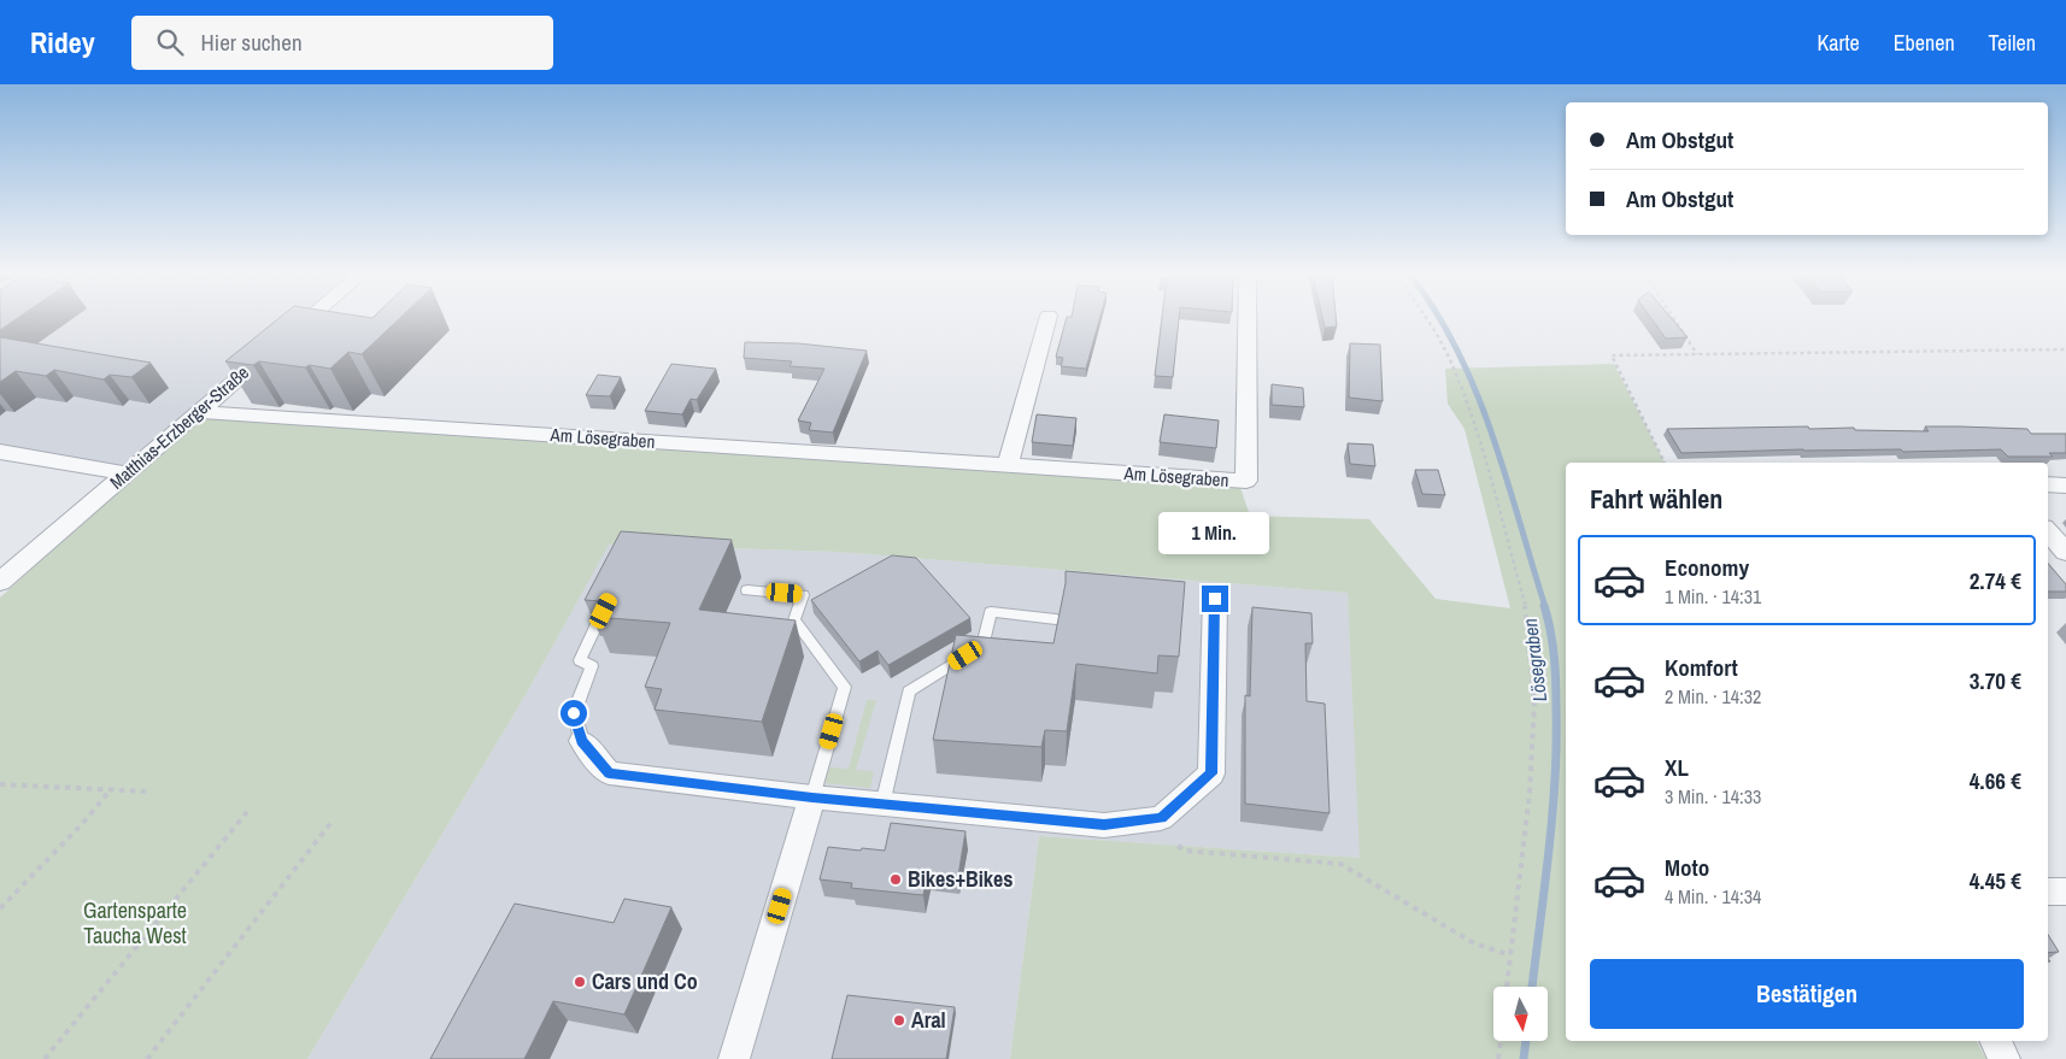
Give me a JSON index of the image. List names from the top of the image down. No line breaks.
{"streets":{"street":["Matthias-Erzberger-Straße","Am Lösegraben"]},"crossings":[["Matthias-Erzberger-Straße","Am Lösegraben"]],"water":["Lösegraben"],"parks":["Gartensparte Taucha West"],"places":["Bikes+Bikes","Cars und Co","Aral"],"north":"bottom","page":{"header":"Ridey","search":"Hier suchen","nav":["Karte","Ebenen","Teilen"],"banner":["Am Obstgut","Am Obstgut"],"heading":"Fahrt wählen","bubble":"1 Min.","list":[{"name":"Economy","note":"1 Min. · 14:31","value":"2.74 €"},{"name":"Komfort","note":"2 Min. · 14:32","value":"3.70 €"},{"name":"XL","note":"3 Min. · 14:33","value":"4.66 €"},{"name":"Moto","note":"4 Min. · 14:34","value":"4.45 €"}],"buttons":"Bestätigen"}}
